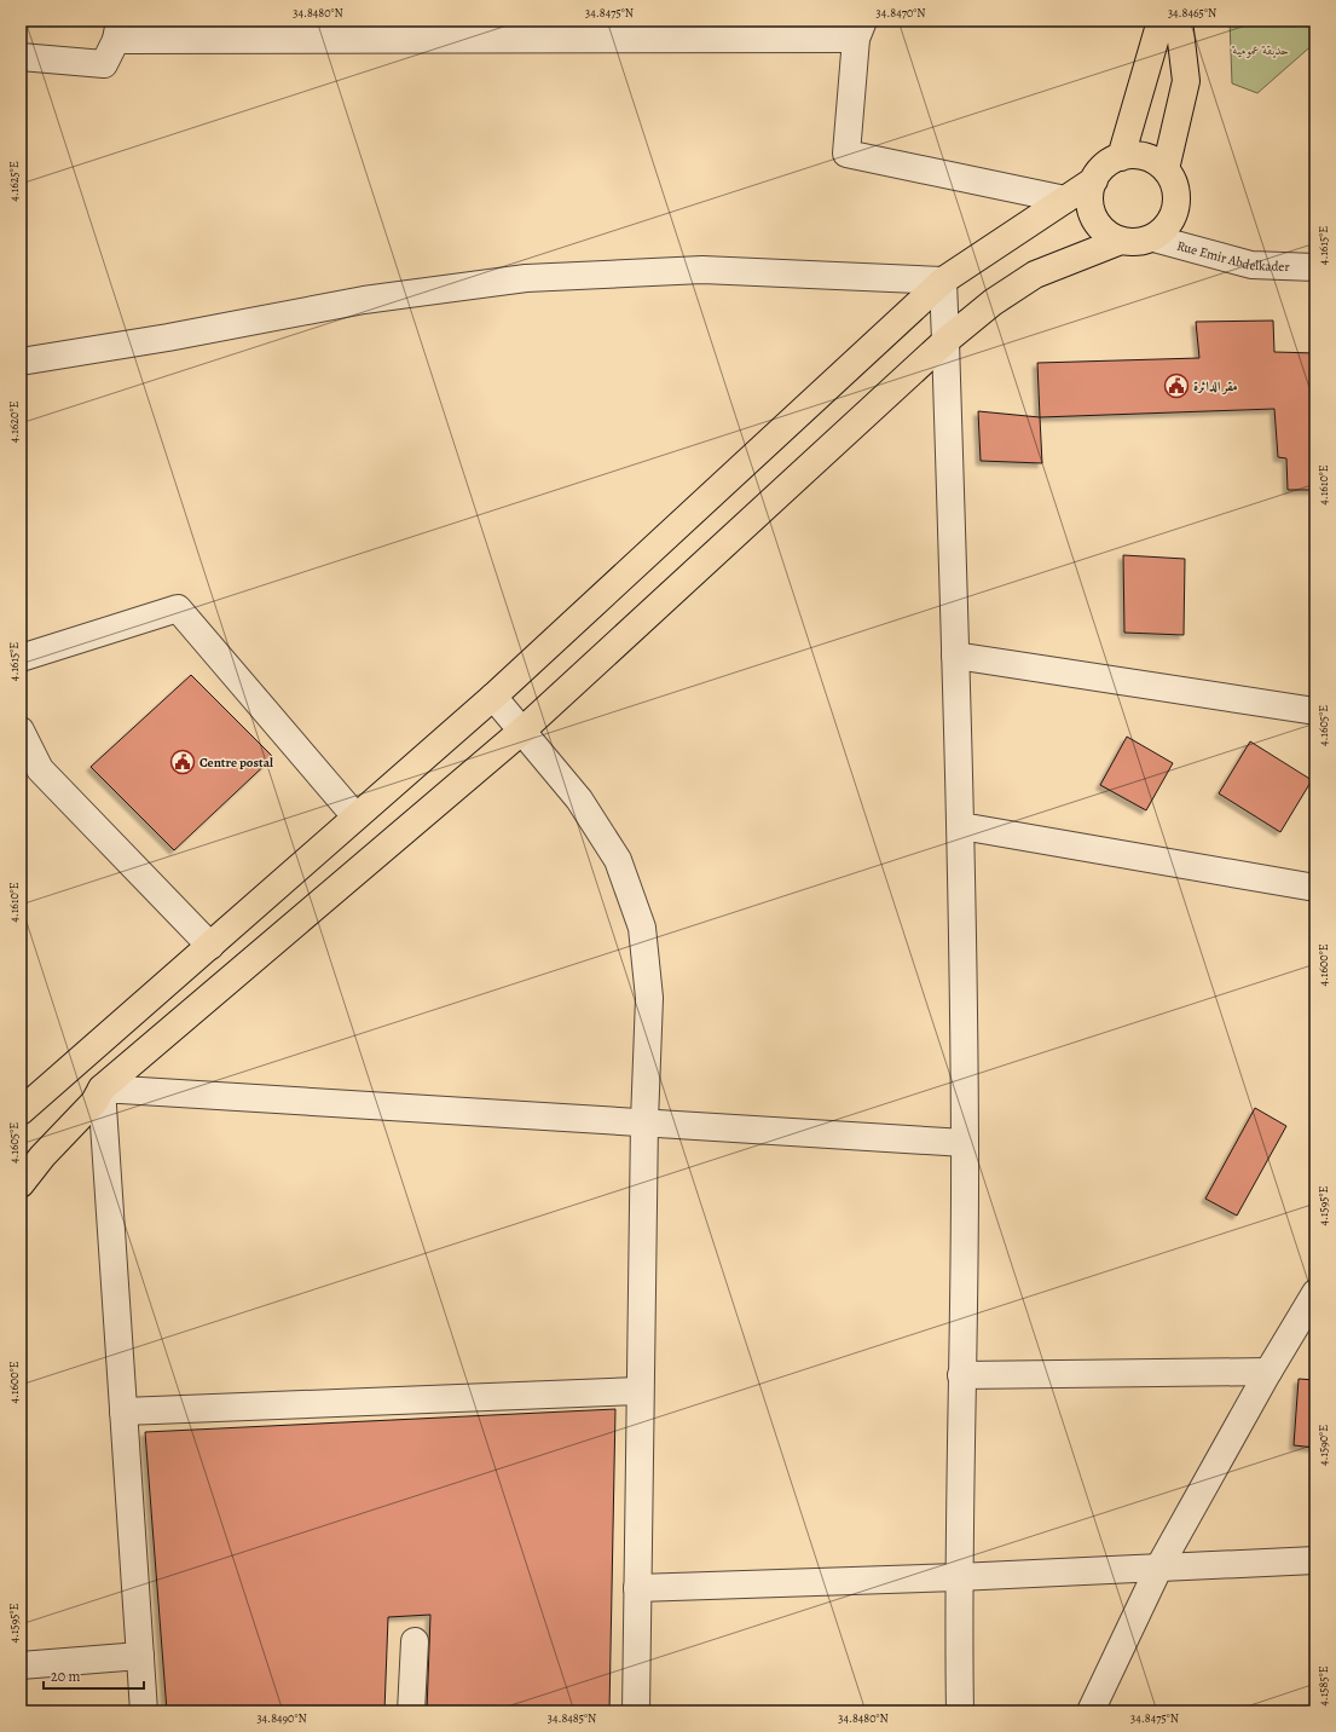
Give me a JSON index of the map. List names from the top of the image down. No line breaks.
{"streets":{"street":["Rue Emir Abdelkader"]},"parks":["حديقة عمومية"],"places":{"public building":["مقر الدائرة","Centre postal"]},"scale_bar":"20 m","coordinates":["34.8480°N","34.8475°N","34.8470°N","34.8465°N","4.1625°E","4.1615°E","4.1620°E","4.1610°E","4.1605°E","4.1600°E","4.1595°E","4.1590°E","4.1585°E","34.8490°N","34.8485°N"]}
